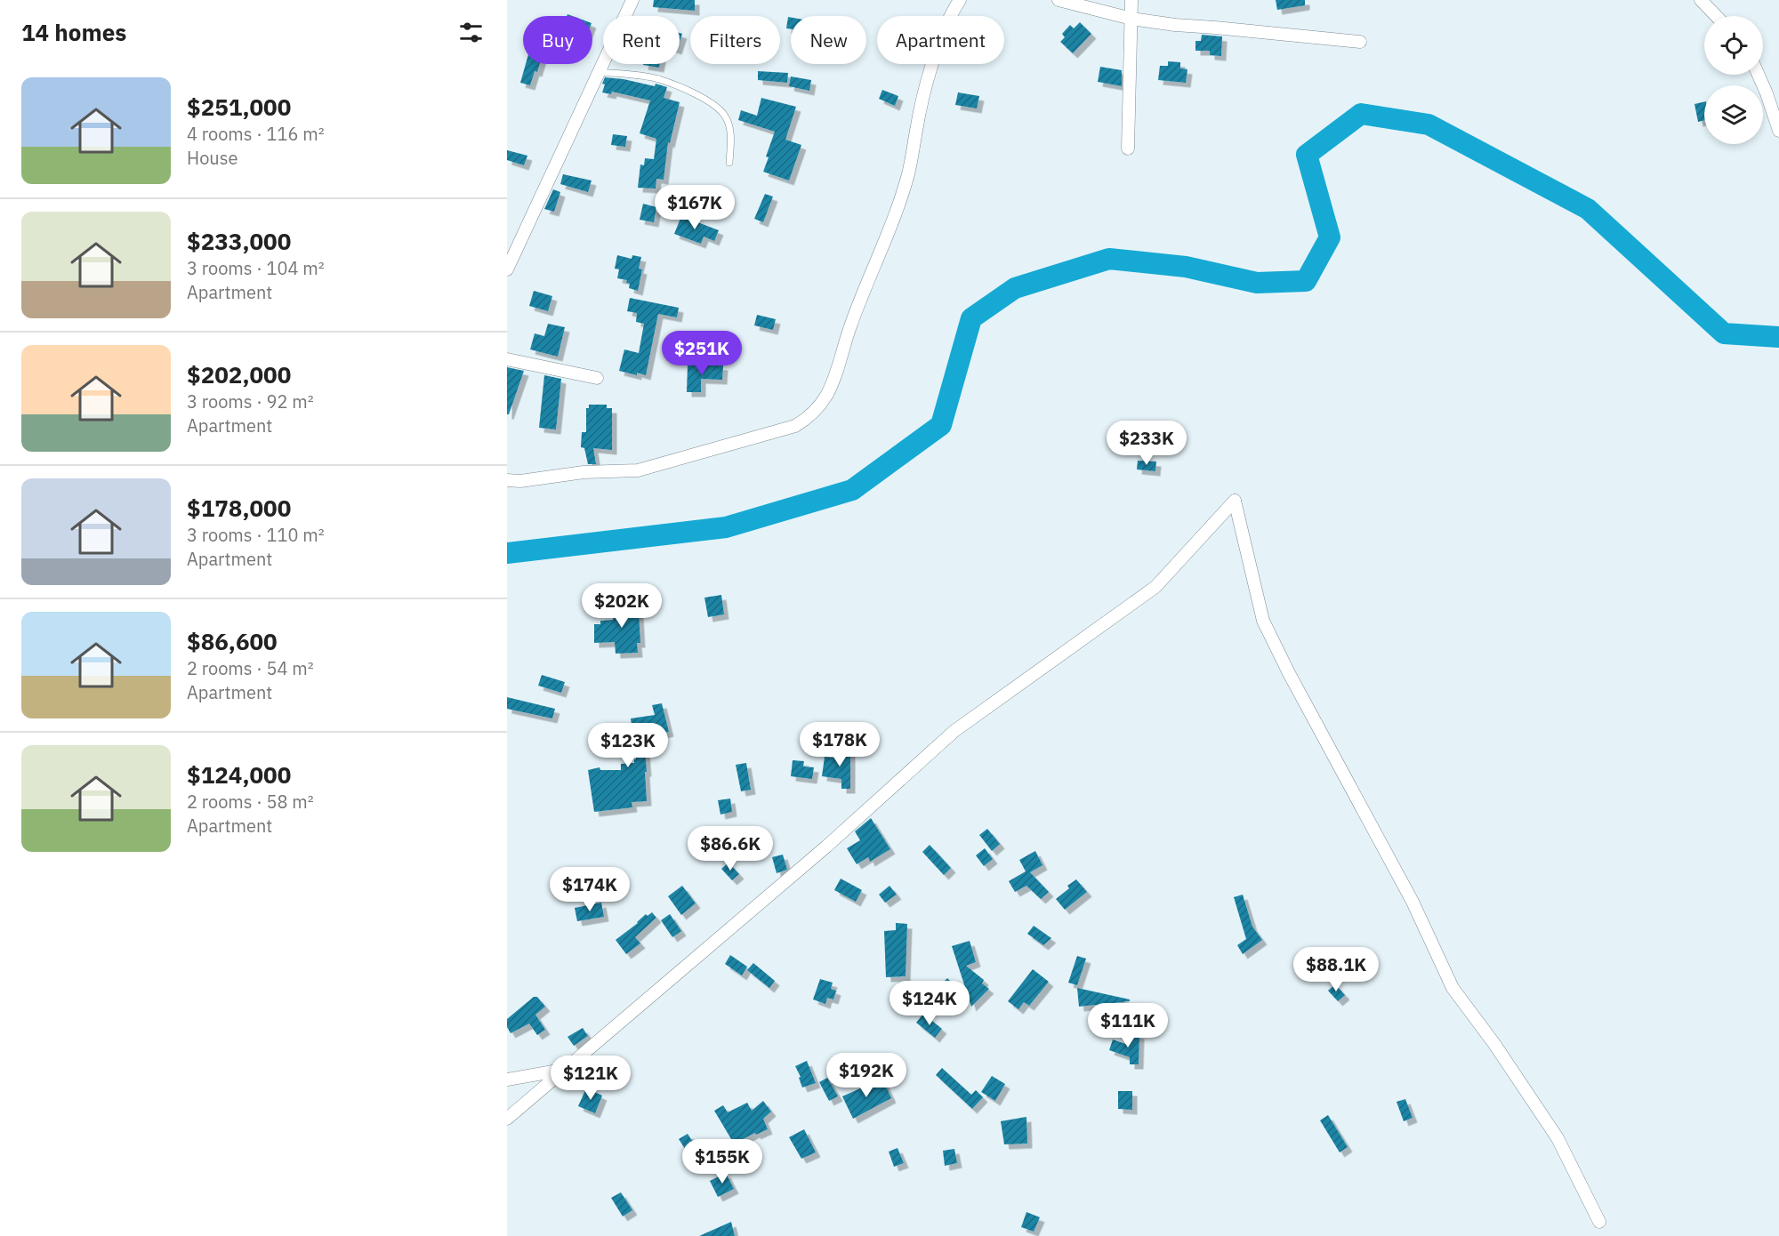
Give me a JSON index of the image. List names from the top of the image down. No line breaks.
{"page":{"heading":"14 homes","chip":["Buy","Rent","Filters","New","Apartment"],"list":[{"name":"$251,000","note":"4 rooms · 116 m² · House"},{"name":"$233,000","note":"3 rooms · 104 m² · Apartment"},{"name":"$202,000","note":"3 rooms · 92 m² · Apartment"},{"name":"$178,000","note":"3 rooms · 110 m² · Apartment"},{"name":"$86,600","note":"2 rooms · 54 m² · Apartment"},{"name":"$124,000","note":"2 rooms · 58 m² · Apartment"}],"price":["$167K","$251K","$233K","$202K","$178K","$123K","$86.6K","$174K","$88.1K","$124K","$111K","$192K","$121K","$155K"]}}
